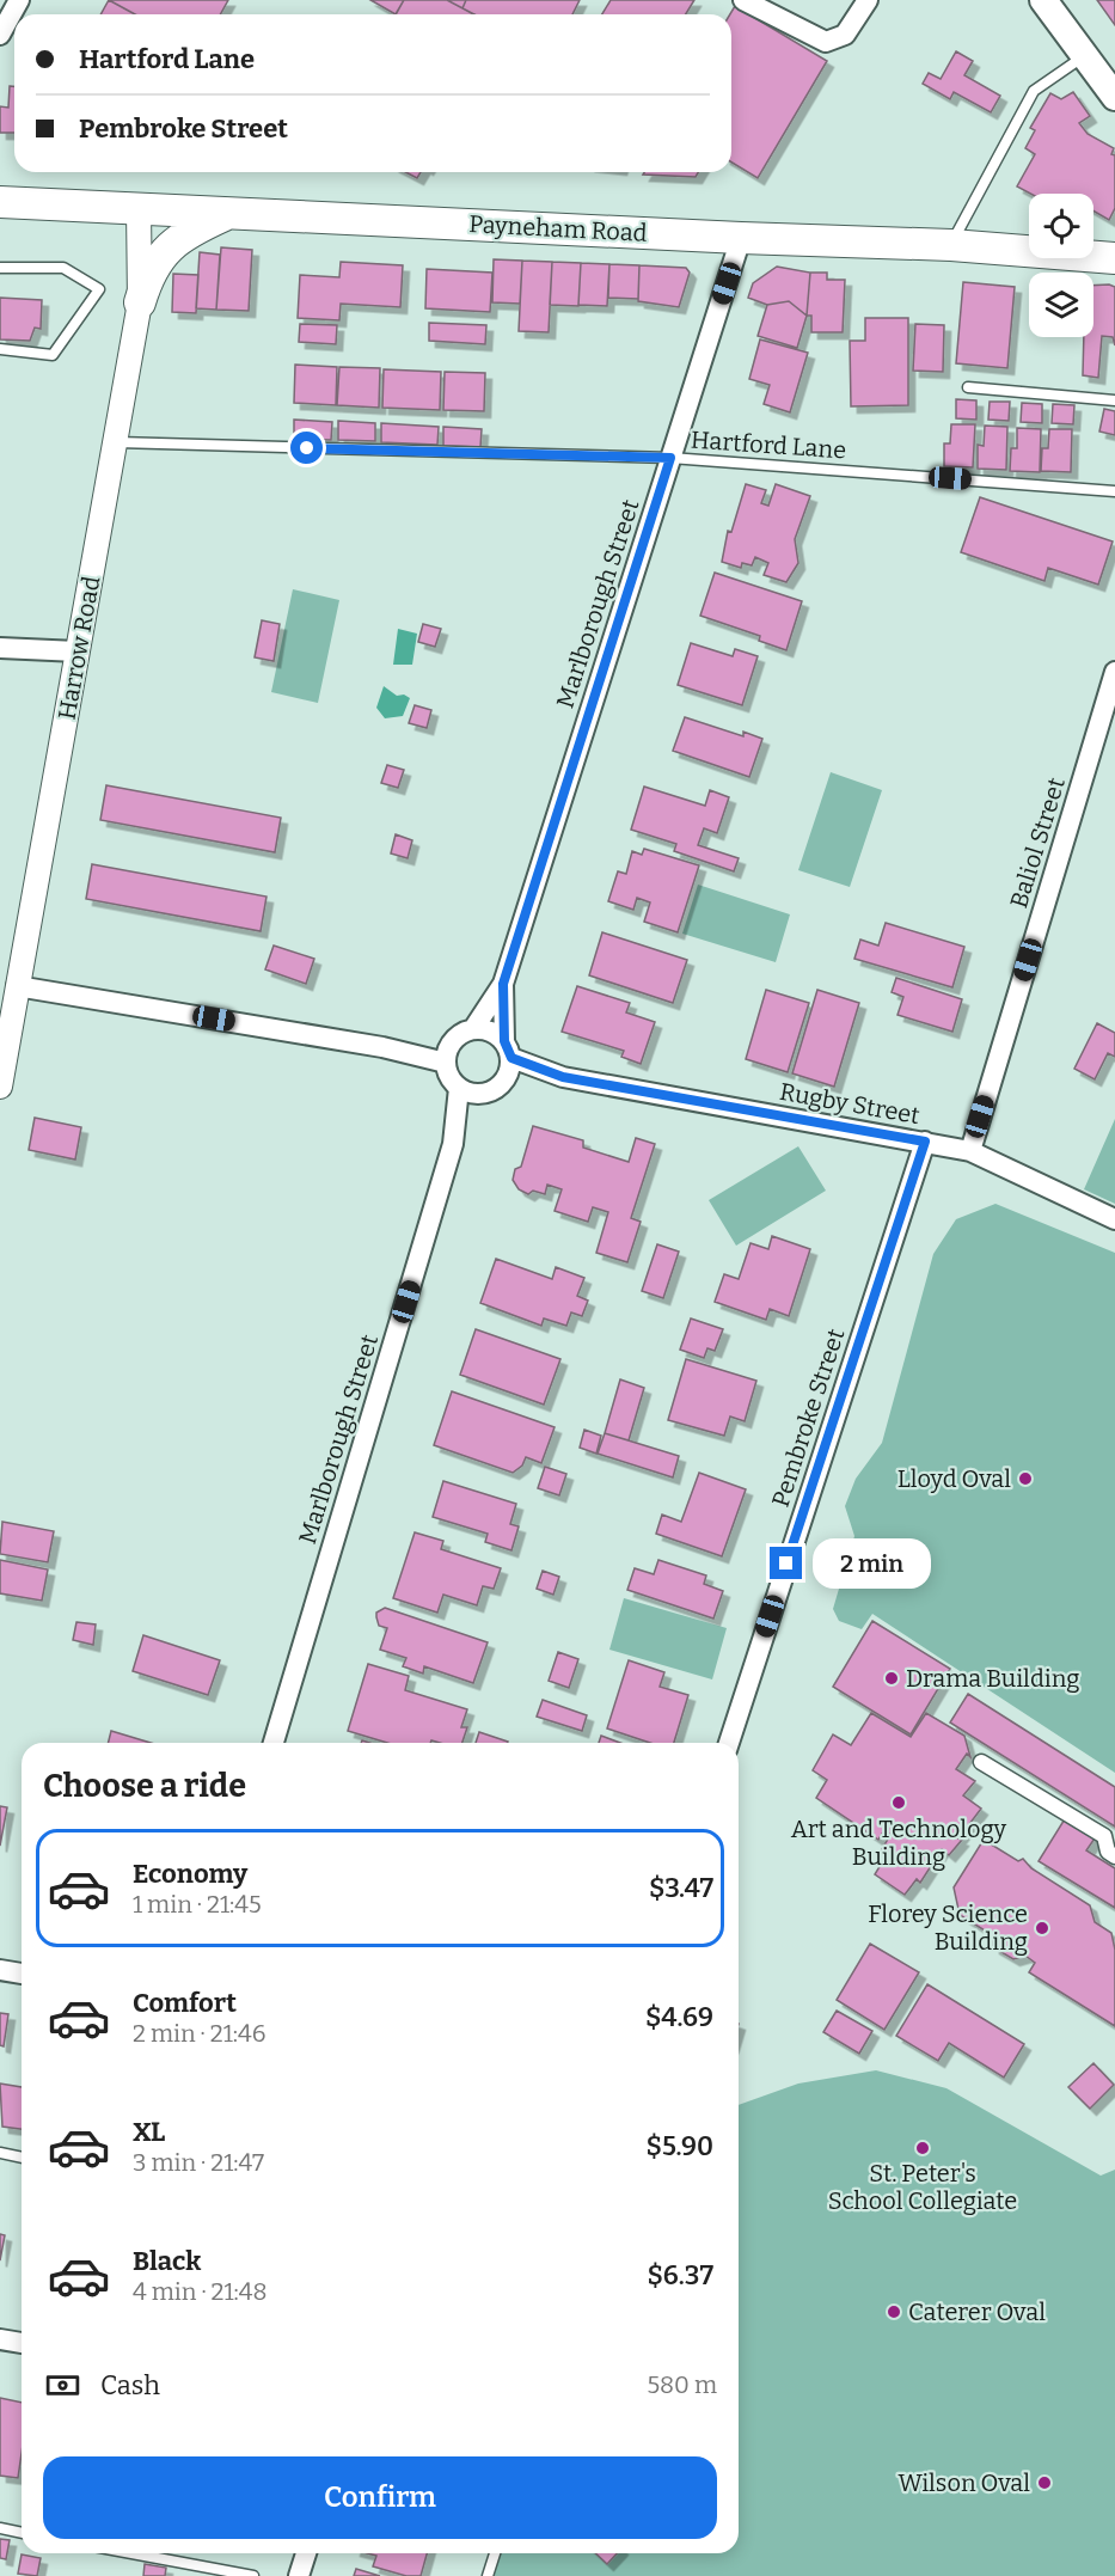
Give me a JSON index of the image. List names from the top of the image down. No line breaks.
{"streets":{"main road":["Payneham Road"],"street":["Marlborough Street","Harrow Road","Baliol Street","Rugby Street","Pembroke Street"],"lane":["Hartford Lane"]},"crossings":[["Payneham Road","Marlborough Street"],["Payneham Road","Harrow Road"],["Hartford Lane","Marlborough Street"],["Hartford Lane","Harrow Road"],["Marlborough Street","Rugby Street"],["Baliol Street","Rugby Street"],["Rugby Street","Pembroke Street"]],"places":["Lloyd Oval","Drama Building","Art and Technology Building","Florey Science Building","St. Peter's School Collegiate","Caterer Oval","Wilson Oval"],"page":{"banner":["Hartford Lane","Pembroke Street"],"bubble":"2 min","heading":"Choose a ride","list":[{"name":"Economy","note":"1 min · 21:45","value":"$3.47"},{"name":"Comfort","note":"2 min · 21:46","value":"$4.69"},{"name":"XL","note":"3 min · 21:47","value":"$5.90"},{"name":"Black","note":"4 min · 21:48","value":"$6.37"}],"pay":["Cash","580 m"],"buttons":"Confirm"}}
